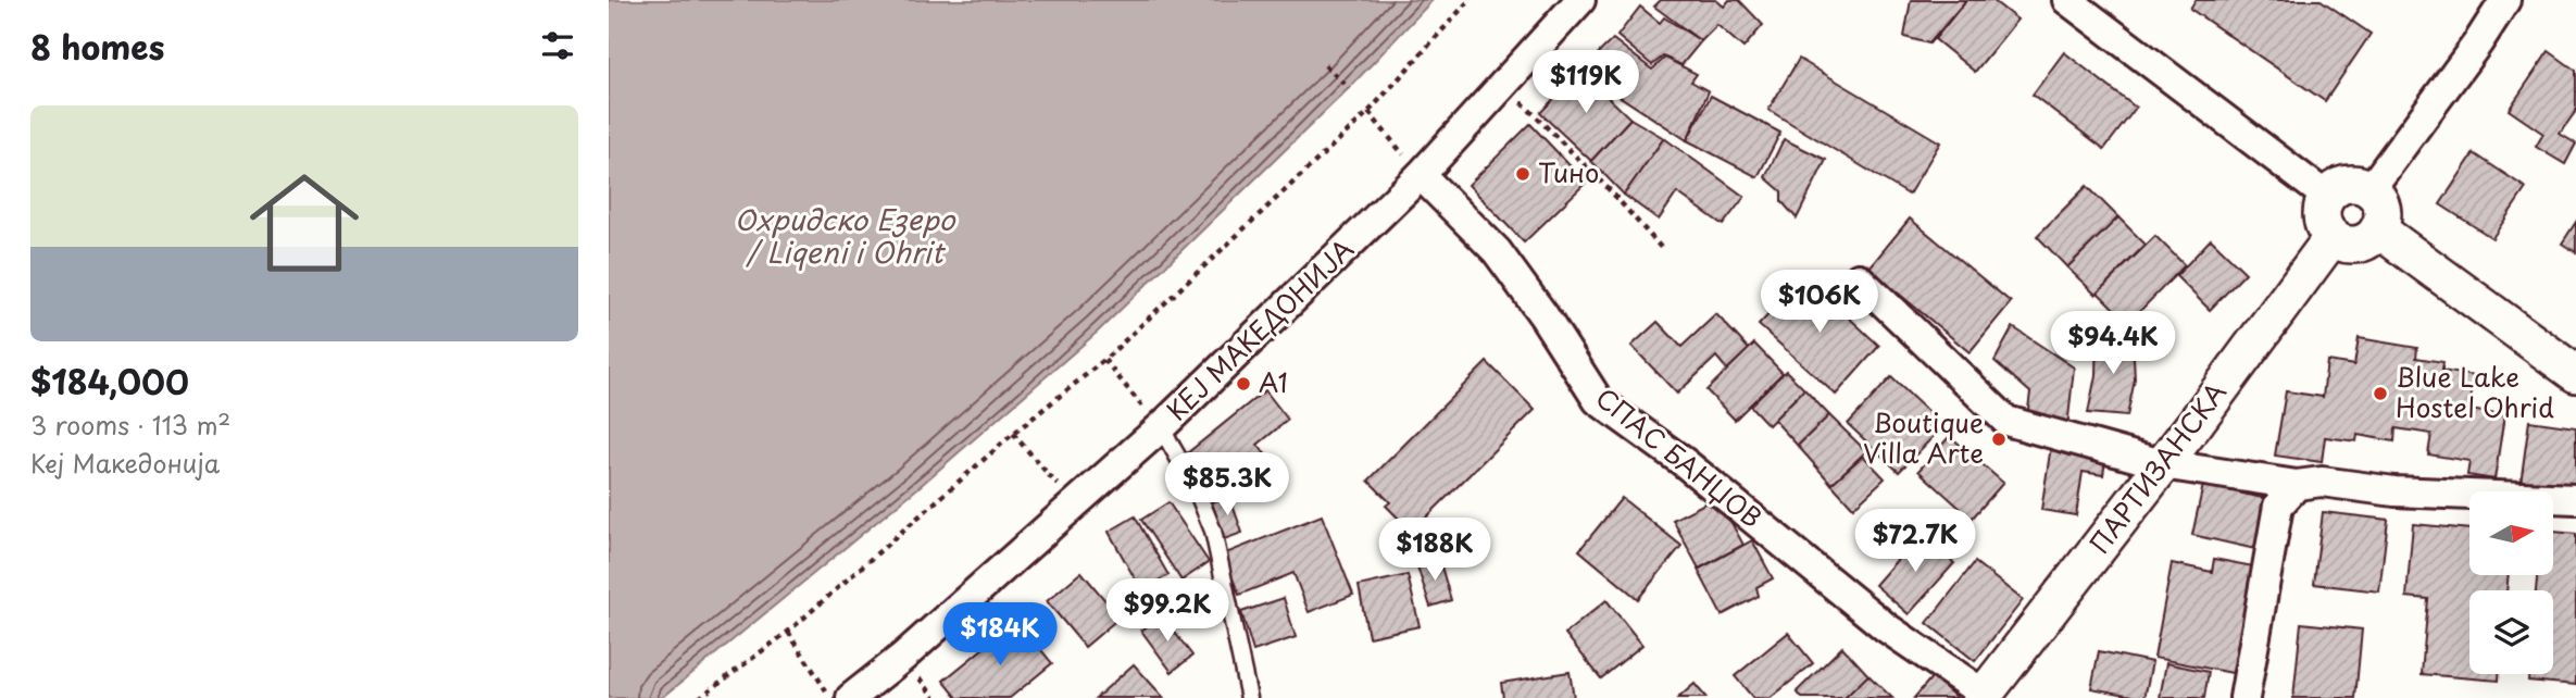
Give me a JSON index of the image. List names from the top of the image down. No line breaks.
{"streets":{"street":["КЕЈ МАКЕДОНИЈА","СПАС БАНЏОВ","ПАРТИЗАНСКА"]},"crossings":[["КЕЈ МАКЕДОНИЈА","СПАС БАНЏОВ"],["СПАС БАНЏОВ","ПАРТИЗАНСКА"]],"water":["Охридско Езеро / Liqeni i Ohrit"],"places":["Тино","A1","Blue Lake Hostel Ohrid","Boutique Villa Arte"],"north":"right","page":{"heading":"8 homes","price":["$119K","$106K","$94.4K","$85.3K","$72.7K","$188K","$99.2K","$184K"],"list":[{"name":"$184,000","note":"3 rooms · 113 m² · Кеј Македонија"}]}}
